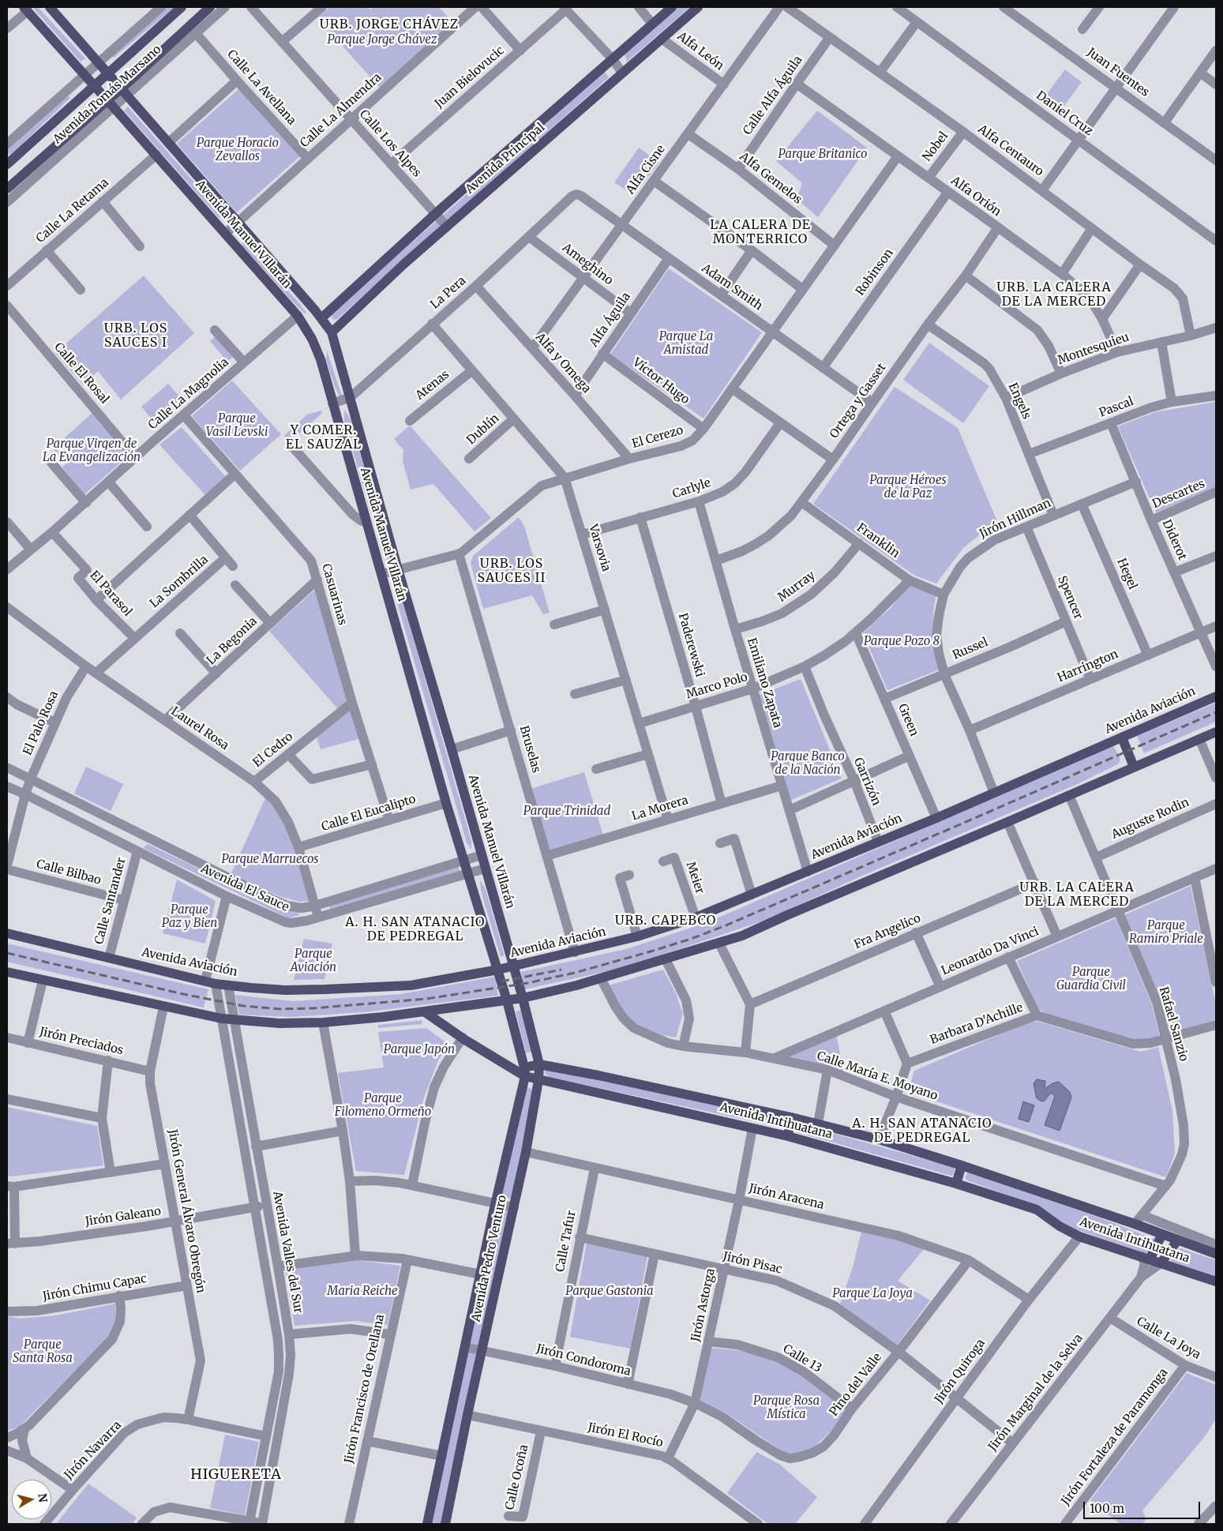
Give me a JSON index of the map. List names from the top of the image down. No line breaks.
{"streets":{"main road":["Avenida Tomás Marsano","Avenida Principal","Avenida Manuel Villarán","Avenida Aviación","Avenida Intihuatana","Avenida Pedro Venturo"],"street":["Alfa León","Juan Fuentes","Juan Bielovucic","Calle La Avellana","Calle Alfa Águila","Calle La Almendra","Daniel Cruz","Calle Los Alpes","Nobel","Alfa Centauro","Alfa Cisne","Alfa Gemelos","Alfa Orión","Calle La Retama","Ameghino","Robinson","Adam Smith","La Pera","Alfa Águila","Montesquieu","Alfa y Omega","Calle El Rosal","Víctor Hugo","Atenas","Calle La Magnolia","Ortega y Gasset","Engels","Pascal","Dublín","El Cerezo","Carlyle","Descartes","Jirón Hillman","Diderot","Franklin","Varsovia","Hegel","La Sombrilla","Murray","El Parasol","Casuarinas","Spencer","La Begonia","Paderewski","Russel","Harrington","Emiliano Zapata","Marco Polo","Green","El Palo Rosa","Laurel Rosa","Bruselas","El Cedro","Garrizón","La Morera","Calle El Eucalipto","Auguste Rodin","Calle Bilbao","Meier","Avenida El Sauce","Calle Santander","Fra Angelico","Leonardo Da Vinci","Barbara D'Achille","Rafael Sanzio","Jirón Preciados","Calle María E. Moyano","Jirón Aracena","Jirón General Álvaro Obregón","Jirón Galeano","Calle Tafur","Avenida Valles del Sur","Jirón Pisac","Jirón Chimu Capac","Jirón Astorga","Calle La Joya","Calle 13","Jirón Condoroma","Jirón Quiroga","Pino del Valle","Jirón Francisco de Orellana","Jirón Marginal de la Selva","Jirón El Rocío","Jirón Fortaleza de Paramonga","Jirón Navarra","Calle Ocoña"]},"crossings":[["Alfa León","Avenida Principal"],["Alfa León","Alfa Cisne"],["Juan Bielovucic","Calle Los Alpes"],["Calle La Avellana","Avenida Tomás Marsano"],["Calle La Avellana","Calle La Almendra"],["Avenida Tomás Marsano","Avenida Manuel Villarán"],["Calle Alfa Águila","Alfa Centauro"],["Calle Alfa Águila","Alfa Gemelos"],["Calle Alfa Águila","Alfa Orión"],["Calle La Almendra","Calle Los Alpes"],["Calle La Almendra","Avenida Manuel Villarán"],["Calle Los Alpes","Avenida Principal"],["Nobel","Alfa Centauro"],["Nobel","Alfa Orión"],["Alfa Centauro","Montesquieu"],["Avenida Principal","Avenida Manuel Villarán"],["Alfa Cisne","Alfa Gemelos"],["Alfa Cisne","Ameghino"],["Alfa Cisne","Adam Smith"],["Alfa Cisne","Alfa y Omega"],["Alfa Gemelos","El Cerezo"],["Alfa Orión","Robinson"],["Alfa Orión","Montesquieu"],["Alfa Orión","Ortega y Gasset"],["Alfa Orión","El Cerezo"],["Calle La Retama","Avenida Manuel Villarán"],["Avenida Manuel Villarán","La Pera"],["Avenida Manuel Villarán","Calle La Magnolia"],["Avenida Manuel Villarán","El Cerezo"],["Avenida Manuel Villarán","Avenida Aviación"],["Avenida Manuel Villarán","Calle El Eucalipto"],["Avenida Manuel Villarán","Avenida El Sauce"],["Avenida Manuel Villarán","Avenida Pedro Venturo"],["Ameghino","La Pera"],["Ameghino","Alfa Águila"],["Robinson","Adam Smith"],["Adam Smith","La Pera"],["Adam Smith","Alfa Águila"],["Adam Smith","Ortega y Gasset"],["Adam Smith","El Cerezo"],["La Pera","Alfa y Omega"],["La Pera","Varsovia"],["Alfa Águila","Alfa y Omega"],["Alfa Águila","Víctor Hugo"],["Montesquieu","Engels"],["Alfa y Omega","El Cerezo"],["Calle El Rosal","Calle La Magnolia"],["Víctor Hugo","El Cerezo"],["Atenas","Varsovia"],["Calle La Magnolia","El Parasol"],["Calle La Magnolia","Casuarinas"],["Ortega y Gasset","Engels"],["Ortega y Gasset","Franklin"],["Ortega y Gasset","Emiliano Zapata"],["Engels","Pascal"],["Engels","Jirón Hillman"],["Pascal","Diderot"],["Dublín","Varsovia"],["El Cerezo","Varsovia"],["El Cerezo","Bruselas"],["Carlyle","Varsovia"],["Carlyle","Paderewski"],["Carlyle","Emiliano Zapata"],["Descartes","Diderot"],["Jirón Hillman","Diderot"],["Jirón Hillman","Franklin"],["Jirón Hillman","Hegel"],["Jirón Hillman","Spencer"],["Jirón Hillman","Russel"],["Jirón Hillman","Harrington"],["Jirón Hillman","Avenida Aviación"],["Diderot","Harrington"],["Franklin","Murray"],["Franklin","Marco Polo"],["Varsovia","Marco Polo"],["Varsovia","La Morera"],["Hegel","Harrington"],["La Sombrilla","El Parasol"],["La Sombrilla","Laurel Rosa"],["Murray","Emiliano Zapata"],["Casuarinas","La Begonia"],["Casuarinas","El Cedro"],["Casuarinas","Calle El Eucalipto"],["Spencer","Russel"],["Spencer","Harrington"],["La Begonia","Laurel Rosa"],["Paderewski","Marco Polo"],["Paderewski","La Morera"],["Russel","Green"],["Emiliano Zapata","Marco Polo"],["Emiliano Zapata","Avenida Aviación"],["Emiliano Zapata","La Morera"],["Marco Polo","Green"],["Marco Polo","Garrizón"],["Avenida Aviación","Green"],["Avenida Aviación","Bruselas"],["Avenida Aviación","Garrizón"],["Avenida Aviación","Meier"],["Avenida Aviación","Calle Santander"],["Avenida Aviación","Avenida Valles del Sur"],["El Palo Rosa","Laurel Rosa"],["El Palo Rosa","Avenida El Sauce"],["Laurel Rosa","El Cedro"],["Laurel Rosa","Calle El Eucalipto"],["Laurel Rosa","Avenida El Sauce"],["Bruselas","La Morera"],["Auguste Rodin","Rafael Sanzio"],["Calle Bilbao","Calle Santander"],["Avenida El Sauce","Calle Santander"],["Leonardo Da Vinci","Rafael Sanzio"],["Leonardo Da Vinci","Calle María E. Moyano"],["Barbara D'Achille","Rafael Sanzio"],["Rafael Sanzio","Calle María E. Moyano"],["Rafael Sanzio","Avenida Intihuatana"],["Jirón Preciados","Jirón General Álvaro Obregón"],["Avenida Intihuatana","Avenida Pedro Venturo"],["Avenida Intihuatana","Jirón Astorga"],["Avenida Intihuatana","Jirón Quiroga"],["Avenida Intihuatana","Jirón Marginal de la Selva"],["Jirón Aracena","Calle Tafur"],["Jirón Aracena","Avenida Pedro Venturo"],["Jirón Aracena","Jirón Astorga"],["Jirón Aracena","Jirón Quiroga"],["Jirón Aracena","Pino del Valle"],["Jirón General Álvaro Obregón","Jirón Galeano"],["Jirón General Álvaro Obregón","Jirón Chimu Capac"],["Jirón General Álvaro Obregón","Jirón Navarra"],["Jirón Galeano","Avenida Valles del Sur"],["Calle Tafur","Jirón Pisac"],["Calle Tafur","Jirón Condoroma"],["Avenida Pedro Venturo","Jirón Condoroma"],["Avenida Pedro Venturo","Jirón El Rocío"],["Jirón Pisac","Jirón Astorga"],["Jirón Pisac","Jirón Quiroga"],["Jirón Pisac","Pino del Valle"],["Jirón Pisac","Jirón Marginal de la Selva"],["Jirón Astorga","Calle 13"],["Jirón Astorga","Jirón Condoroma"],["Jirón Astorga","Pino del Valle"],["Jirón Astorga","Jirón El Rocío"],["Calle La Joya","Jirón Marginal de la Selva"],["Calle La Joya","Jirón Fortaleza de Paramonga"],["Calle 13","Pino del Valle"],["Jirón Condoroma","Pino del Valle"],["Jirón El Rocío","Calle Ocoña"]],"districts":["URB. JORGE CHÁVEZ","LA CALERA DE MONTERRICO","URB. LA CALERA DE LA MERCED","URB. LOS SAUCES I","Y COMER. EL SAUZAL","URB. LOS SAUCES II","URB. LA CALERA DE LA MERCED","URB. CAPEBCO","A. H. SAN ATANACIO DE PEDREGAL","A. H. SAN ATANACIO DE PEDREGAL","HIGUERETA"],"parks":["Parque Jorge Chávez","Parque Horacio Zevallos","Parque Britanico","Parque La Amistad","Parque Vasil Levski","Parque Virgen de La Evangelización","Parque Héroes de la Paz","Parque Pozo 8","Parque Banco de la Nación","Parque Trinidad","Parque Marruecos","Parque Paz y Bien","Parque Ramiro Priale","Parque Aviación","Parque Guardia Civil","Parque Japón","Parque Filomeno Ormeño","Maria Reiche","Parque Gastonia","Parque La Joya","Parque Santa Rosa","Parque Rosa Mística"],"scale_bar":"100 m","north":"right"}
